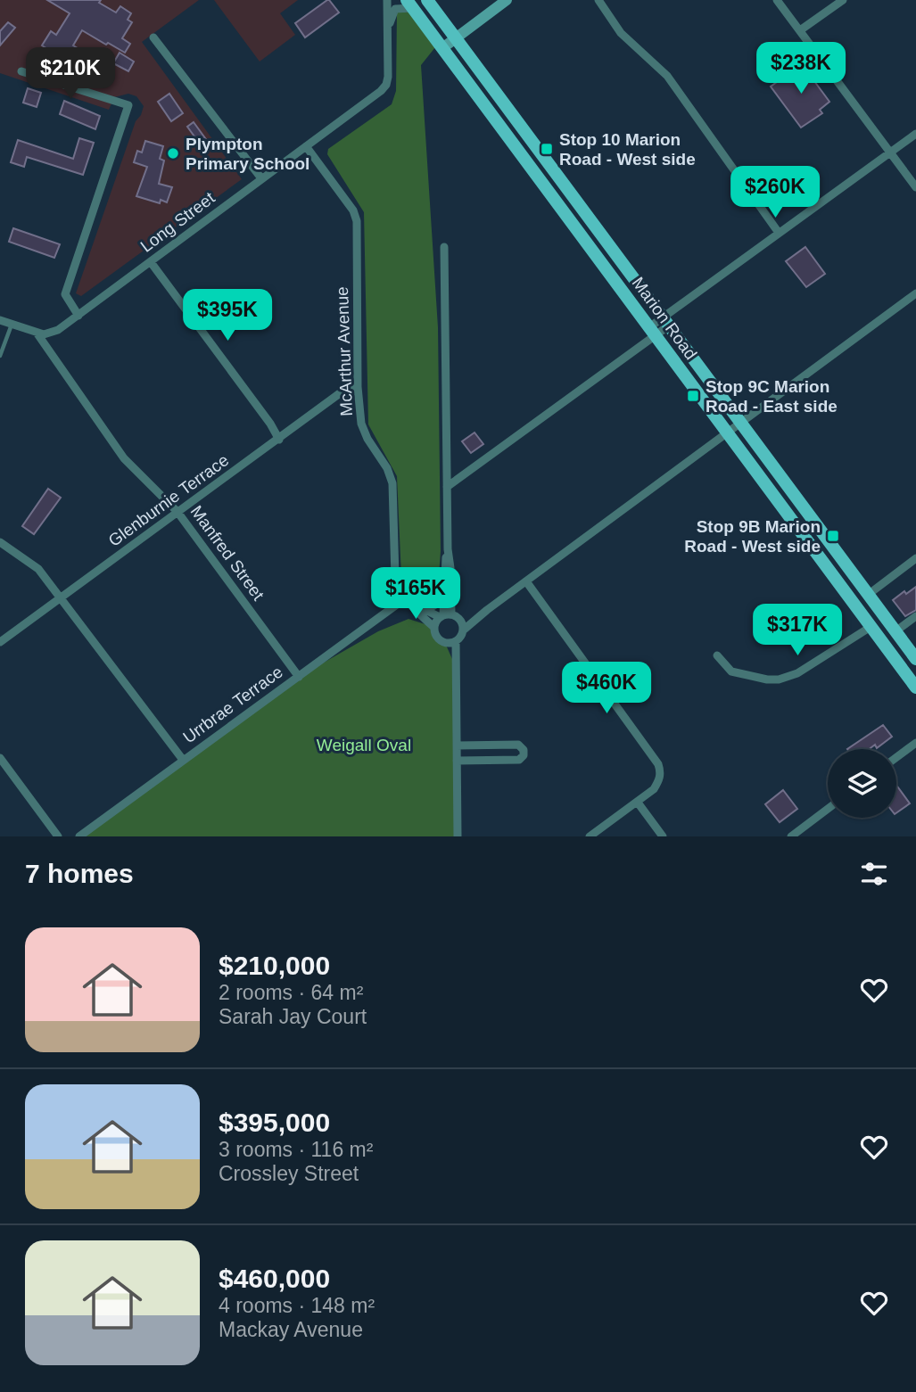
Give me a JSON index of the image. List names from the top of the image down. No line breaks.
{"streets":{"main road":["Marion Road"],"street":["Long Street","McArthur Avenue","Glenburnie Terrace","Manfred Street","Urrbrae Terrace"]},"crossings":[["Long Street","Marion Road"],["Long Street","McArthur Avenue"],["Long Street","Manfred Street"],["McArthur Avenue","Glenburnie Terrace"],["McArthur Avenue","Urrbrae Terrace"],["Glenburnie Terrace","Manfred Street"],["Manfred Street","Urrbrae Terrace"]],"parks":["Weigall Oval"],"places":{"transit":["Stop 10 Marion Road - West side","Stop 9C Marion Road - East side","Stop 9B Marion Road - West side"],"other":["Plympton Primary School"]},"page":{"price":["$238K","$210K","$260K","$395K","$165K","$317K","$460K"],"heading":"7 homes","list":[{"name":"$210,000","note":"2 rooms · 64 m² · Sarah Jay Court"},{"name":"$395,000","note":"3 rooms · 116 m² · Crossley Street"},{"name":"$460,000","note":"4 rooms · 148 m² · Mackay Avenue"}]}}
